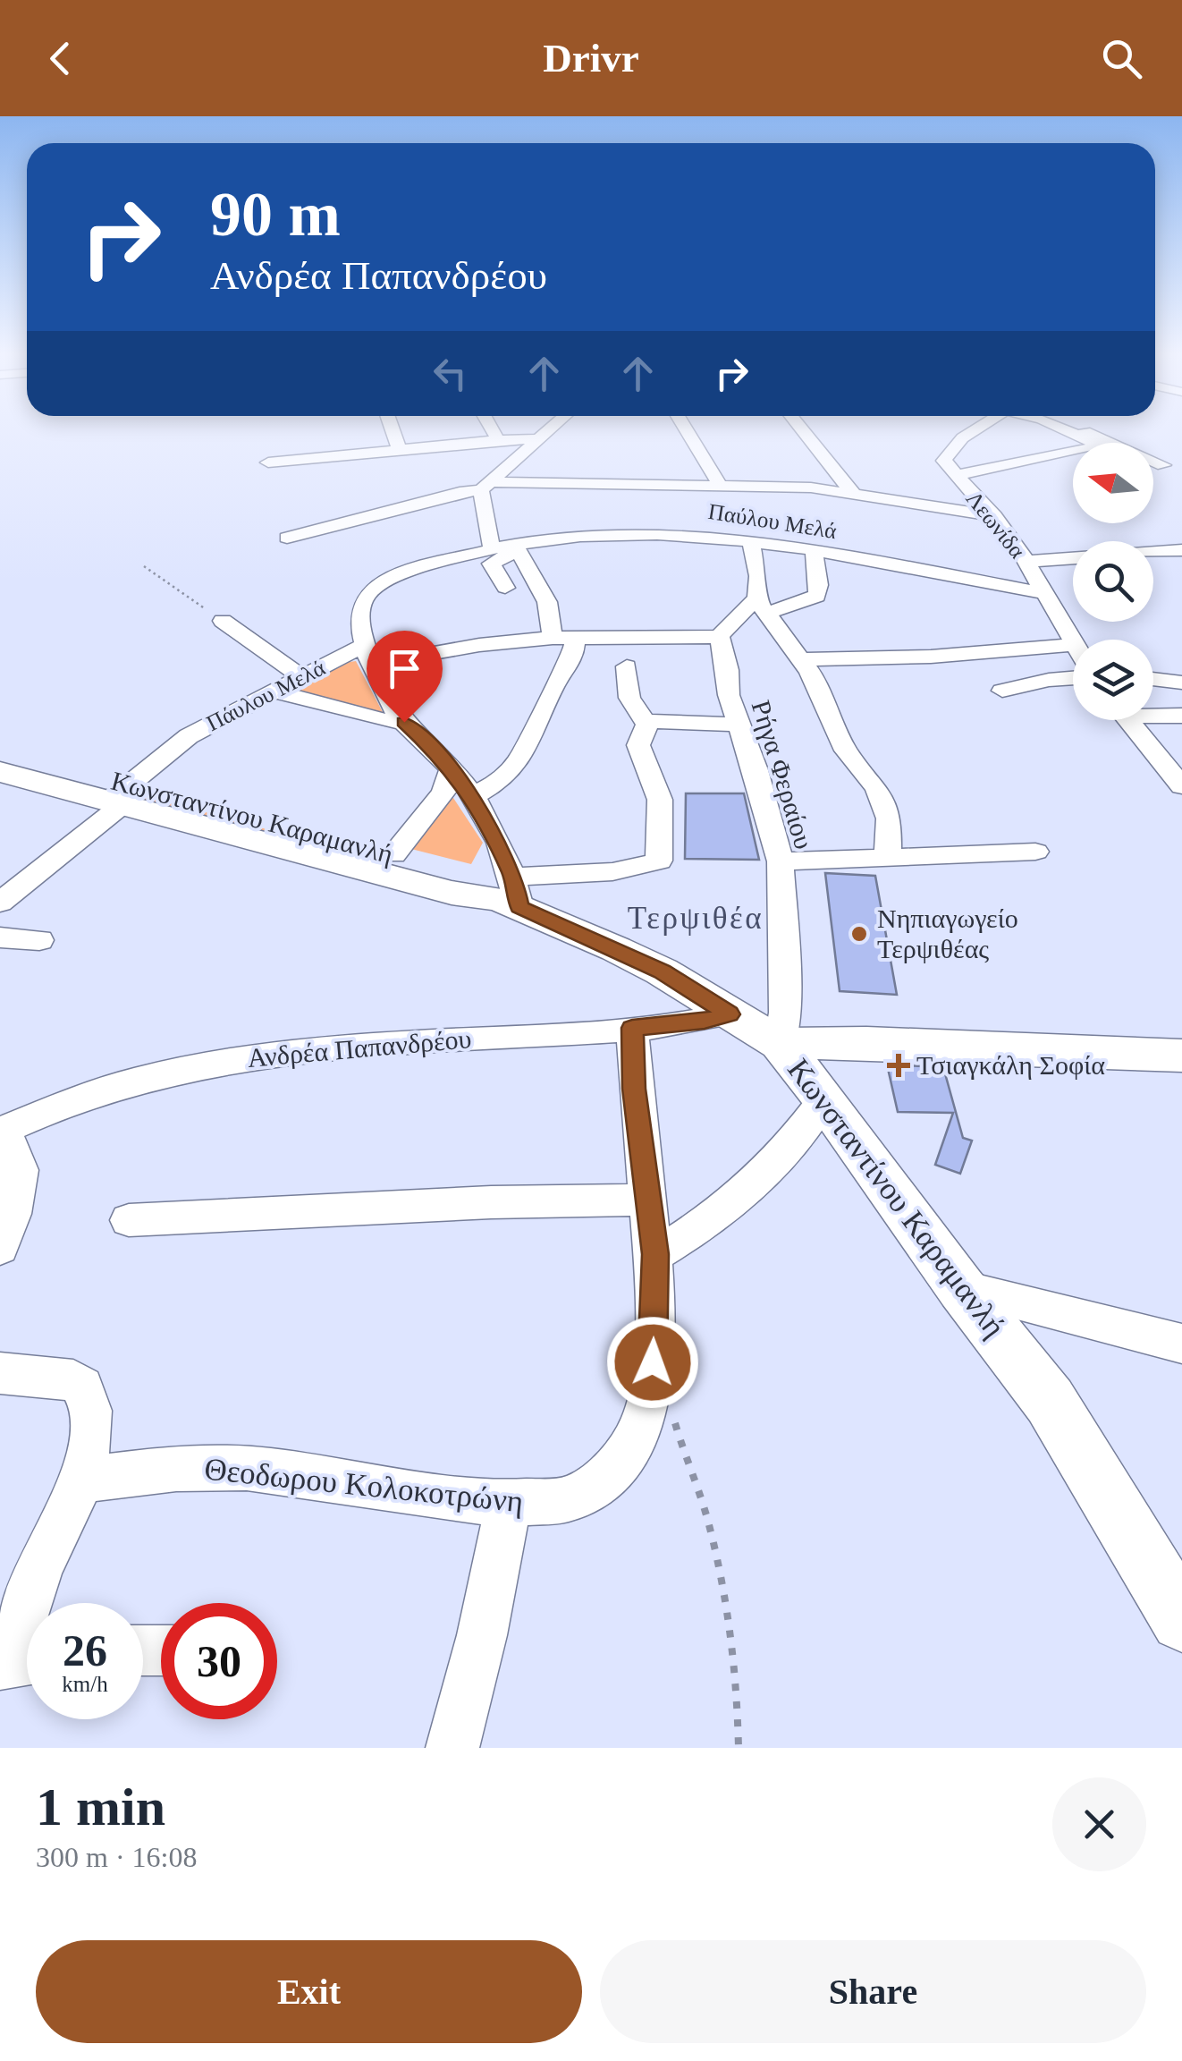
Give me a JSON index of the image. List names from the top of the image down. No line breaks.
{"streets":{"street":["Παύλου Μελά","Λεωνίδα","Πάυλου Μελά","Ρήγα Φεραίου","Κωνσταντίνου Καραμανλή","Ανδρέα Παπανδρέου","Θεοδωρου Κολοκοτρώνη"]},"crossings":[["Παύλου Μελά","Λεωνίδα"],["Πάυλου Μελά","Ρήγα Φεραίου"],["Πάυλου Μελά","Κωνσταντίνου Καραμανλή"],["Ρήγα Φεραίου","Κωνσταντίνου Καραμανλή"],["Κωνσταντίνου Καραμανλή","Ανδρέα Παπανδρέου"],["Ανδρέα Παπανδρέου","Θεοδωρου Κολοκοτρώνη"]],"districts":["Τερψιθέα"],"places":{"other":["Νηπιαγωγείο Τερψιθέας"],"health":["Τσιαγκάλη Σοφία"]},"north":"left","page":{"header":"Drivr","turn":["90 m","Ανδρέα Παπανδρέου"],"speed":"26 km/h","limit":"30","heading":["1 min","300 m · 16:08"],"buttons":["Exit","Share"]}}
